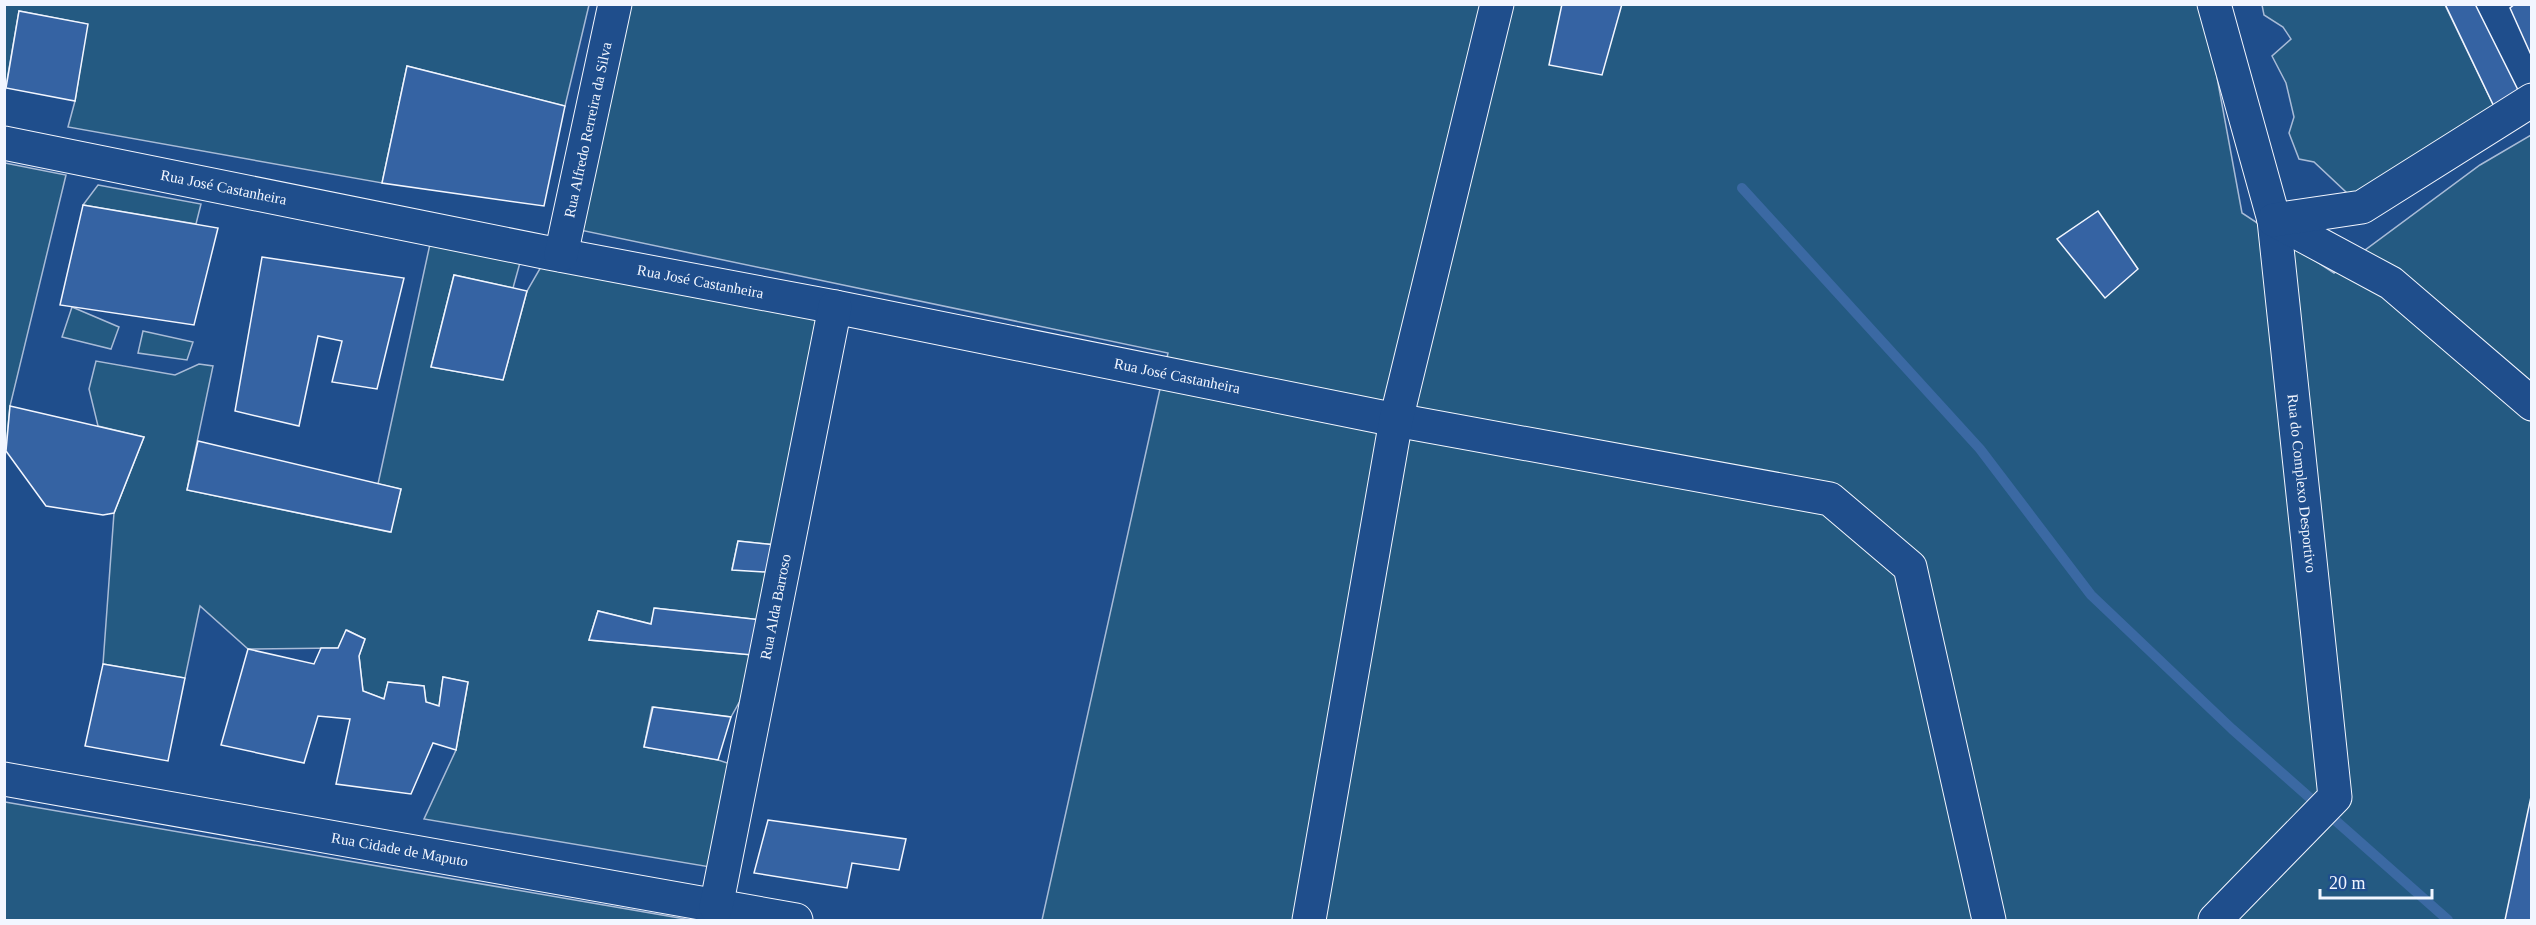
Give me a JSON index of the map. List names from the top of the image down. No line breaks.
{"streets":{"street":["Rua Alfredo Rerreira da Silva","Rua José Castanheira","Rua do Complexo Desportivo","Rua Alda Barroso","Rua Cidade de Maputo"]},"crossings":[["Rua Alfredo Rerreira da Silva","Rua José Castanheira"],["Rua José Castanheira","Rua Alda Barroso"],["Rua Alda Barroso","Rua Cidade de Maputo"]],"scale_bar":"20 m"}
